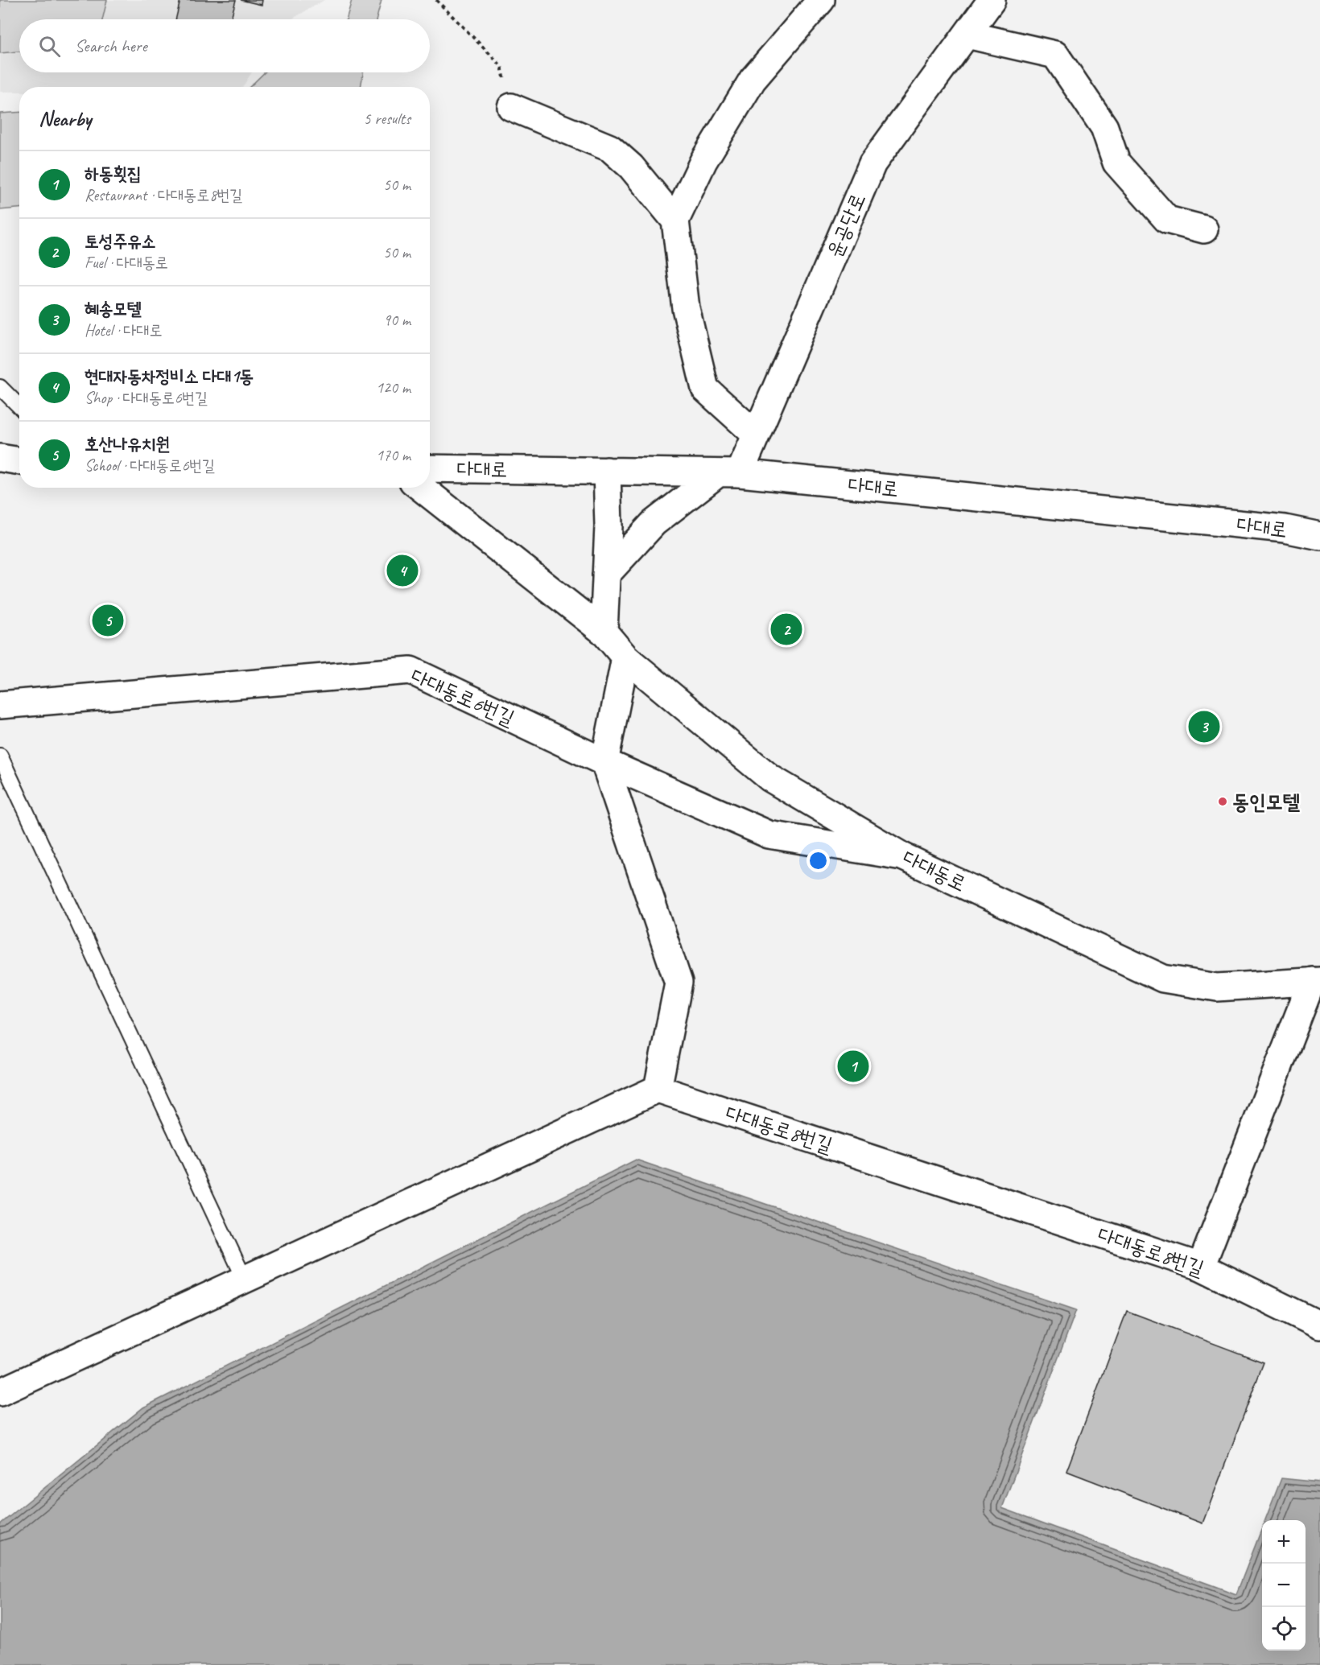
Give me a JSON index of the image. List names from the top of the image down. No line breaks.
{"streets":{"street":["윤공단로","다대로","다대동로6번길","다대동로","다대동로8번길"]},"crossings":[["윤공단로","다대로"],["다대동로6번길","다대동로"]],"places":["동인모텔"],"page":{"search":"Search here","heading":["Nearby","5 results"],"list":[{"mark":"1","name":"하동횟집","note":"Restaurant · 다대동로8번길","value":"50 m"},{"mark":"2","name":"토성주유소","note":"Fuel · 다대동로","value":"50 m"},{"mark":"3","name":"혜송모텔","note":"Hotel · 다대로","value":"90 m"},{"mark":"4","name":"현대자동차정비소 다대1동","note":"Shop · 다대동로6번길","value":"120 m"},{"mark":"5","name":"호산나유치원","note":"School · 다대동로6번길","value":"170 m"}],"pins":["4","5","2","3","1"],"map_buttons":["+","−"]}}
